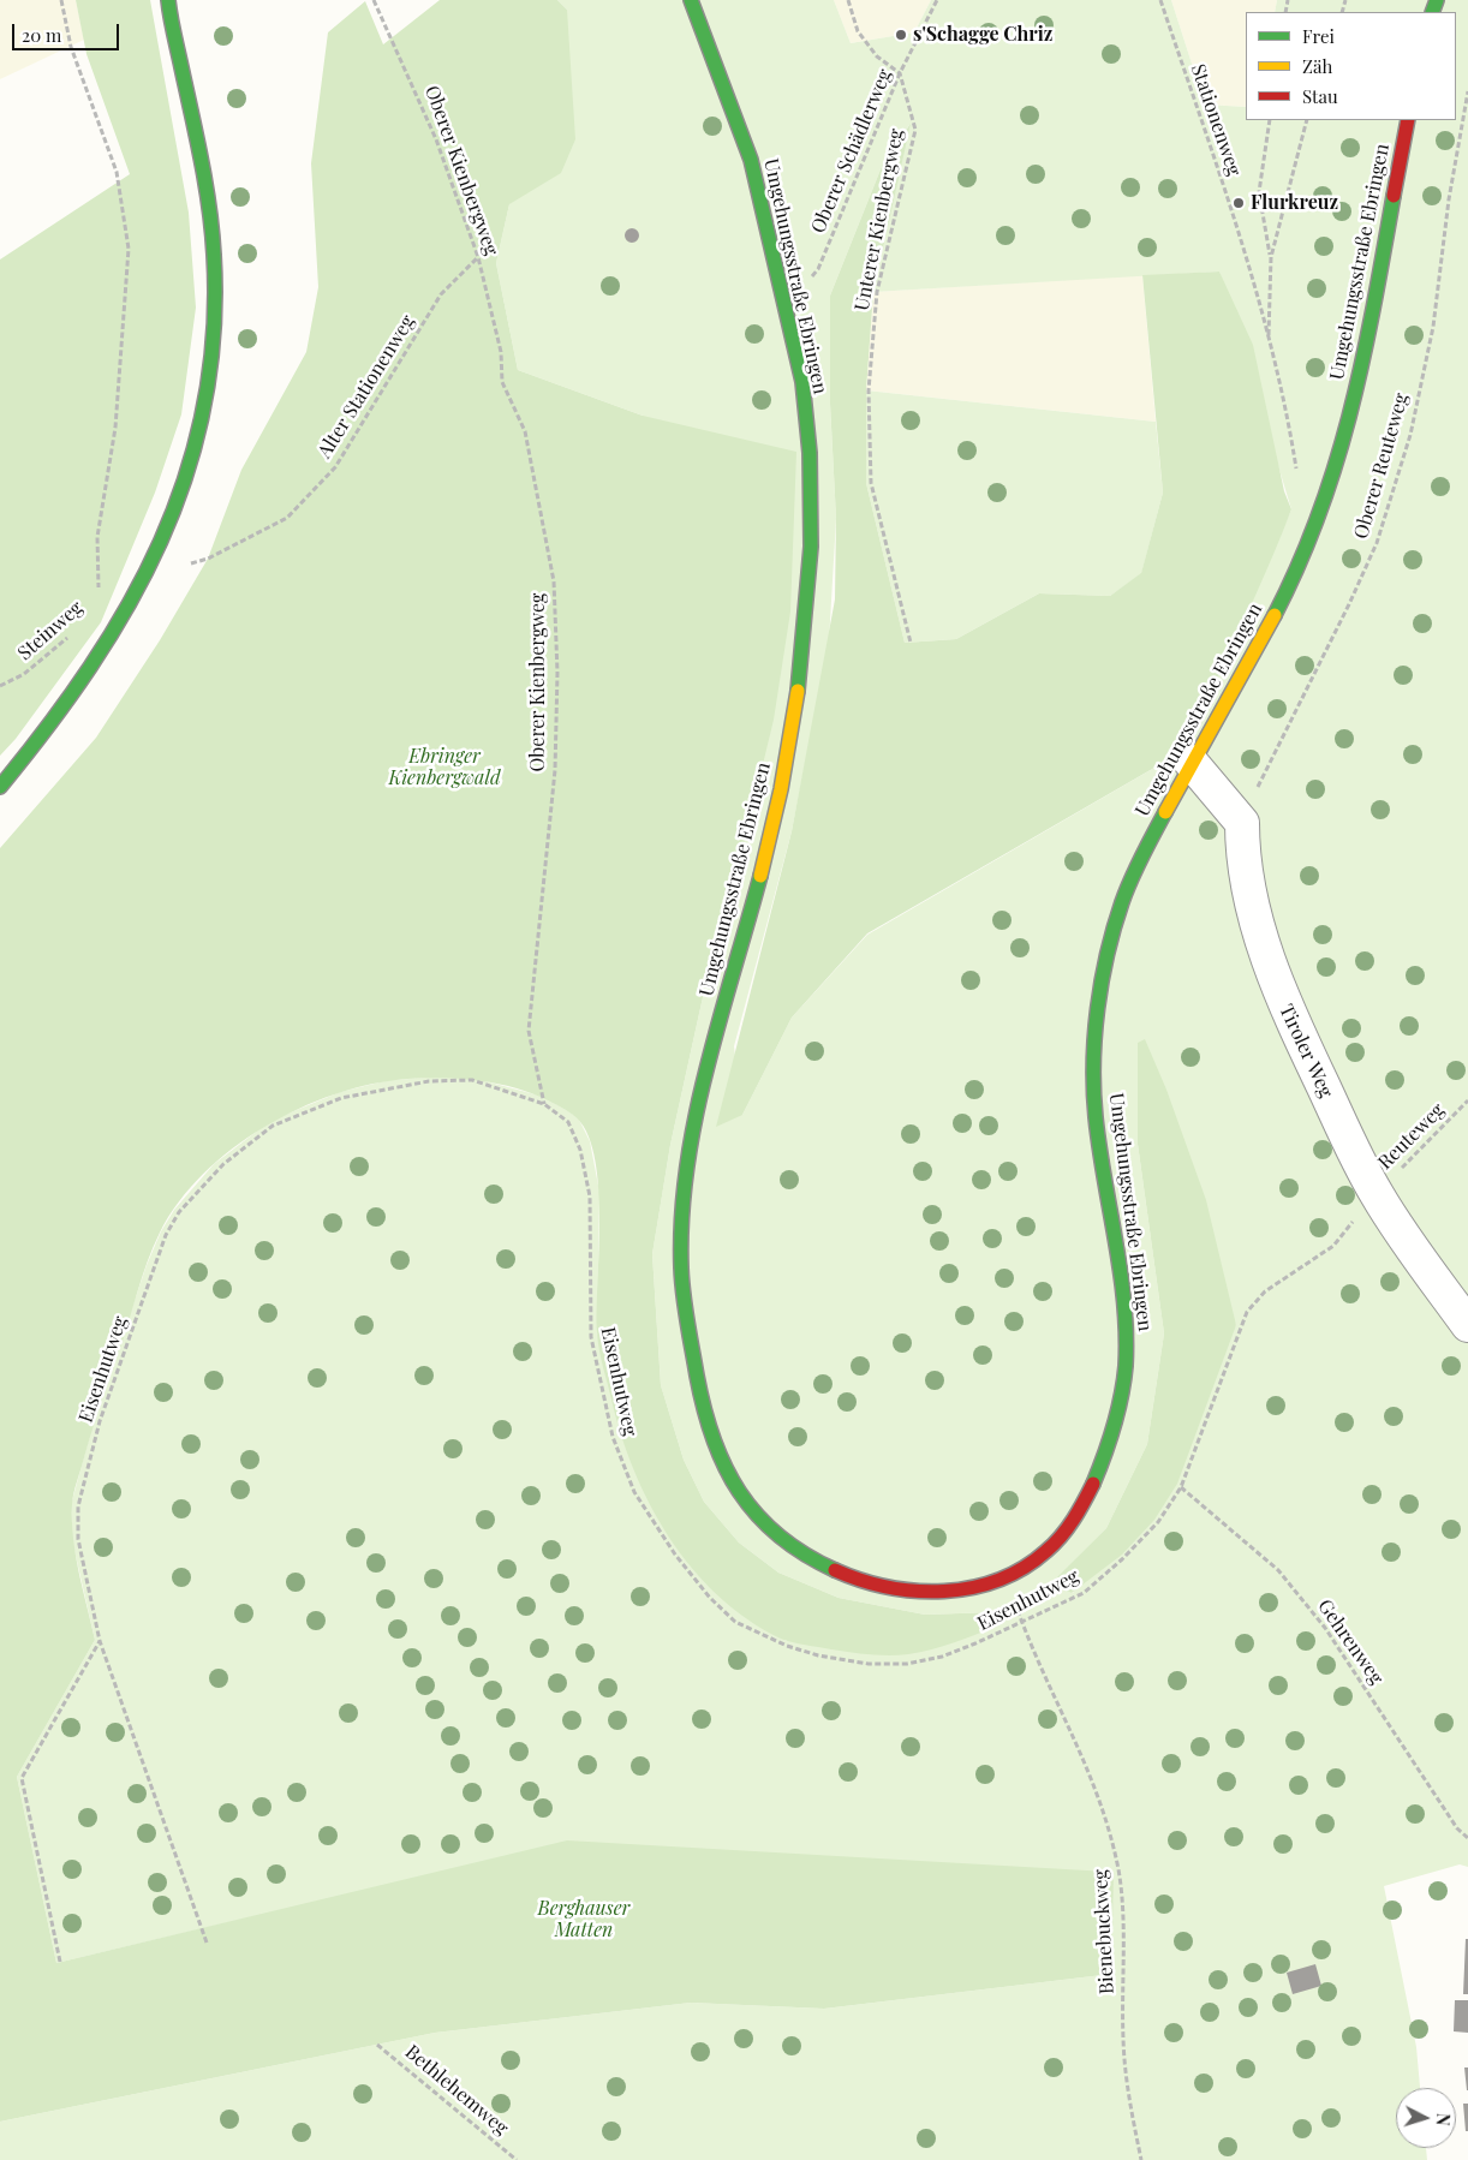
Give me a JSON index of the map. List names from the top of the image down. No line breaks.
{"streets":{"street":["Umgehungsstraße Ebringen","Tiroler Weg"],"path":["Stationenweg","Oberer Schädlerweg","Oberer Kienbergweg","Unterer Kienbergweg","Alter Stationenweg","Oberer Reuteweg","Steinweg","Reuteweg","Eisenhutweg","Gehrenweg","Bienebuckweg","Bethlehemweg"]},"crossings":[["Oberer Schädlerweg","Unterer Kienbergweg"],["Oberer Schädlerweg","Umgehungsstraße Ebringen"],["Oberer Kienbergweg","Alter Stationenweg"],["Oberer Kienbergweg","Eisenhutweg"],["Umgehungsstraße Ebringen","Bienebuckweg"],["Oberer Reuteweg","Tiroler Weg"],["Tiroler Weg","Reuteweg"],["Tiroler Weg","Eisenhutweg"],["Reuteweg","Eisenhutweg"],["Eisenhutweg","Gehrenweg"],["Eisenhutweg","Bienebuckweg"]],"parks":["Ebringer Kienbergwald","Berghauser Matten"],"places":["s'Schagge Chriz","Flurkreuz"],"legend":["Frei","Zäh","Stau"],"scale_bar":"20 m","north":"right"}
